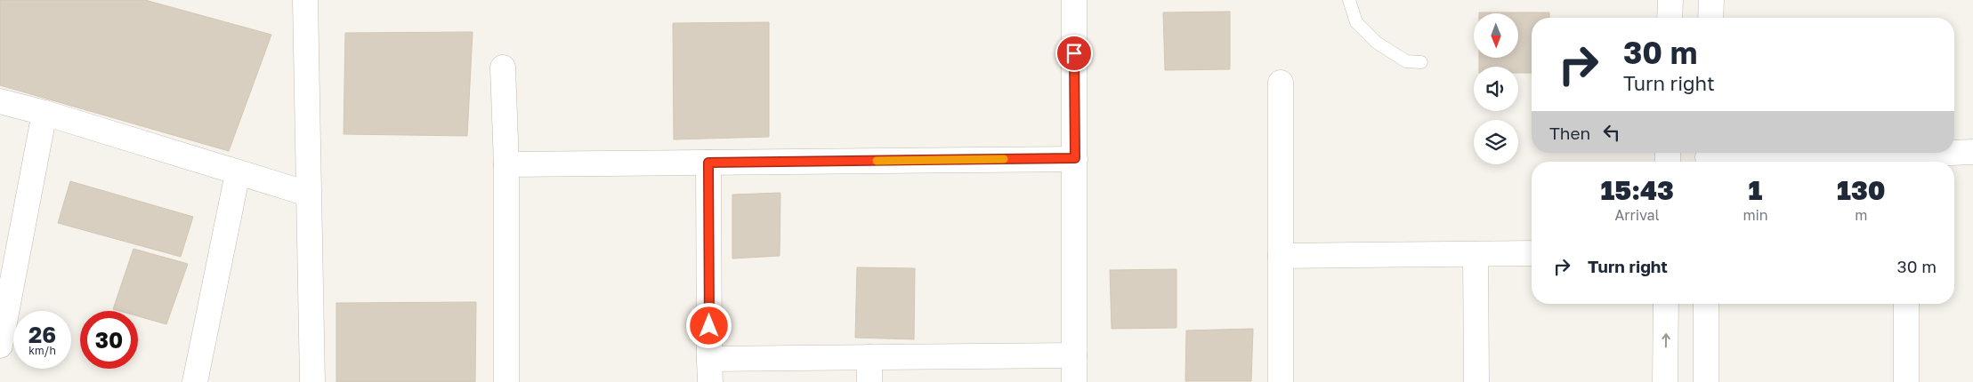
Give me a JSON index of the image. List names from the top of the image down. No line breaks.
{"north":"bottom","page":{"turn":["30 m","Turn right"],"then":"Then","eta":["15:43","Arrival","1","min","130","m"],"list":[{"name":"Turn right","value":"30 m"}],"speed":"26 km/h","limit":"30"}}
